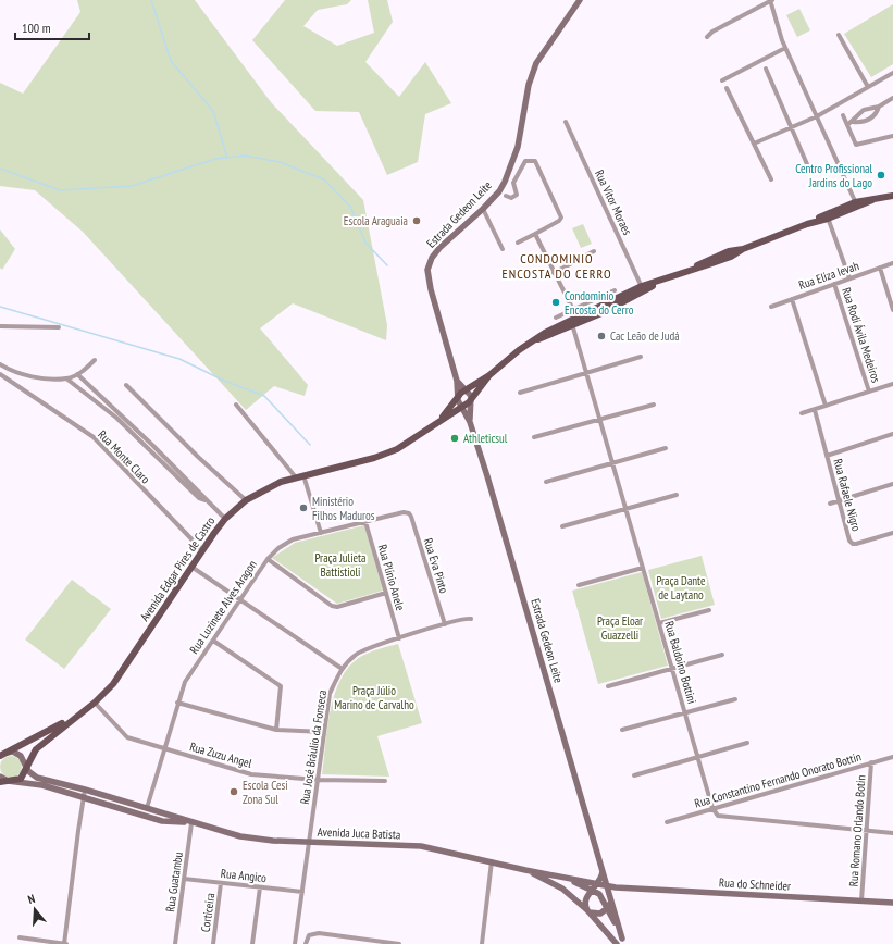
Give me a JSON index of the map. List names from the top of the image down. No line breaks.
{"streets":{"main road":["Estrada Gedeon Leite","Avenida Edgar Pires de Castro","Avenida Juca Batista","Rua do Schneider"],"street":["Rua Vitor Moraes","Rua Eliza Ievah","Rua Rodi Ávila Medeiros","Rua Monte Claro","Rua Rafaele Nigro","Rua Eva Pinto","Rua Plínio Anele","Rua Luzinete Alves Aragon","Rua Baldoino Bottini","Rua José Bráulio da Fonseca","Rua Zuzu Angel","Rua Constantino Fernando Onorato Bottin","Rua Romano Orlando Botin","Rua Angico","Rua Guatambu","Corticeira"]},"crossings":[["Rua Vitor Moraes","Avenida Edgar Pires de Castro"],["Estrada Gedeon Leite","Avenida Edgar Pires de Castro"],["Estrada Gedeon Leite","Avenida Juca Batista"],["Estrada Gedeon Leite","Rua do Schneider"],["Rua Eliza Ievah","Rua Rodi Ávila Medeiros"],["Rua Monte Claro","Avenida Edgar Pires de Castro"],["Rua Eva Pinto","Rua Luzinete Alves Aragon"],["Rua Eva Pinto","Rua José Bráulio da Fonseca"],["Avenida Edgar Pires de Castro","Rua Baldoino Bottini"],["Avenida Edgar Pires de Castro","Rua Zuzu Angel"],["Avenida Edgar Pires de Castro","Avenida Juca Batista"],["Rua Plínio Anele","Rua Luzinete Alves Aragon"],["Rua Plínio Anele","Rua José Bráulio da Fonseca"],["Rua Luzinete Alves Aragon","Rua Zuzu Angel"],["Rua Luzinete Alves Aragon","Avenida Juca Batista"],["Rua Baldoino Bottini","Rua Constantino Fernando Onorato Bottin"],["Rua José Bráulio da Fonseca","Rua Zuzu Angel"],["Rua José Bráulio da Fonseca","Avenida Juca Batista"],["Rua José Bráulio da Fonseca","Rua Angico"],["Rua Constantino Fernando Onorato Bottin","Rua Romano Orlando Botin"],["Rua Romano Orlando Botin","Rua do Schneider"],["Avenida Juca Batista","Rua Guatambu"],["Avenida Juca Batista","Rua do Schneider"],["Rua Angico","Rua Guatambu"],["Rua Angico","Corticeira"]],"districts":["CONDOMINIO ENCOSTA DO CERRO"],"parks":["Praça Julieta Battistioli","Praça Dante de Laytano","Praça Eloar Guazzelli","Praça Júlio Marino de Carvalho"],"places":["Centro Profissional Jardins do Lago","Escola Araguaia","Condominio Encosta do Cerro","Cac Leão de Judá","Athleticsul","Ministério Filhos Maduros","Escola Cesi Zona Sul"],"scale_bar":"100 m","north":"top"}
